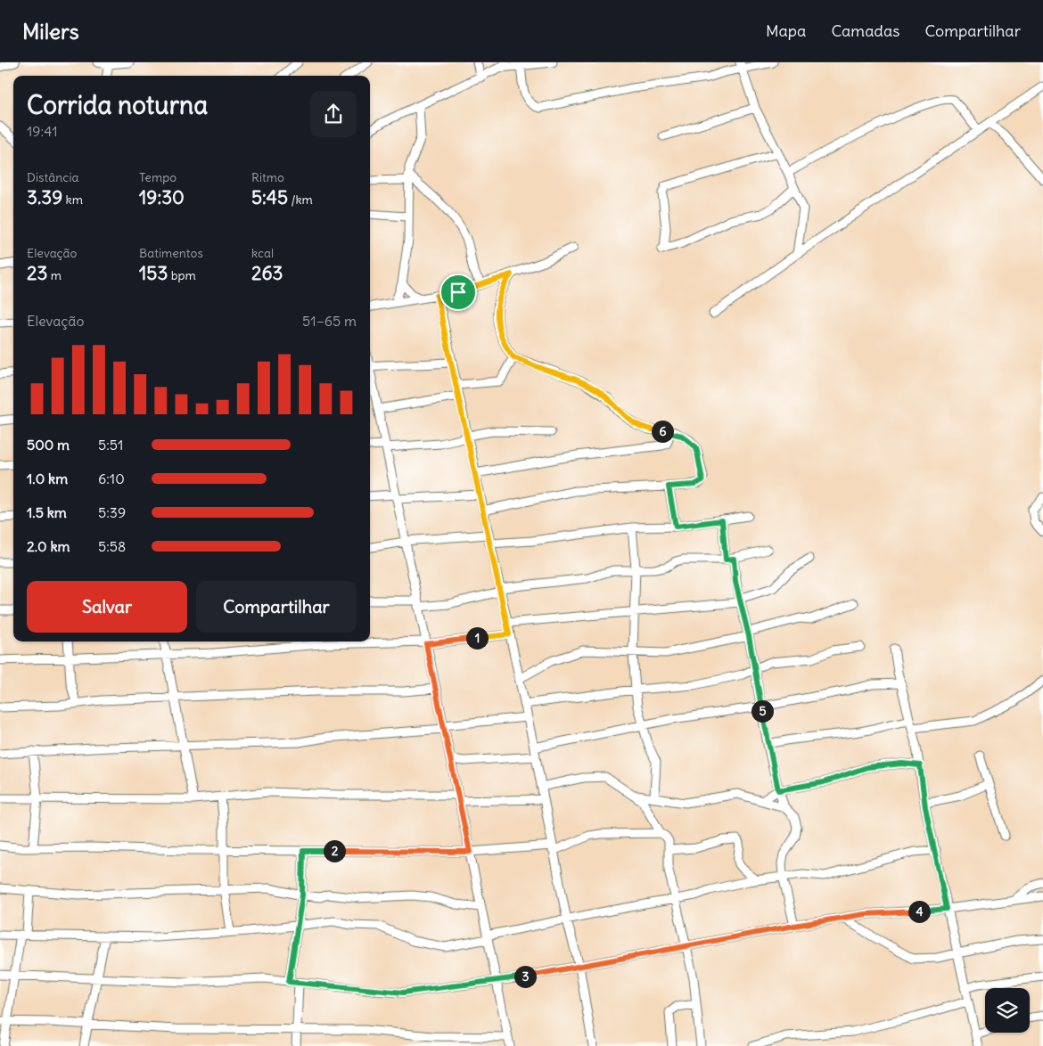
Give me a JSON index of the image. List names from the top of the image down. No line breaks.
{"page":{"header":"Milers","nav":["Mapa","Camadas","Compartilhar"],"heading":["Corrida noturna","19:41"],"stats":[["Distância","3.39 km"],["Tempo","19:30"],["Ritmo","5:45 /km"],["Elevação","23 m"],["Batimentos","153 bpm"],["kcal","263"]],"chart":["Elevação","51–65 m"],"pins":["6","1","5","2","4","3"],"list":[{"name":"500 m","note":"5:51"},{"name":"1.0 km","note":"6:10"},{"name":"1.5 km","note":"5:39"},{"name":"2.0 km","note":"5:58"}],"buttons":["Salvar","Compartilhar"]}}
